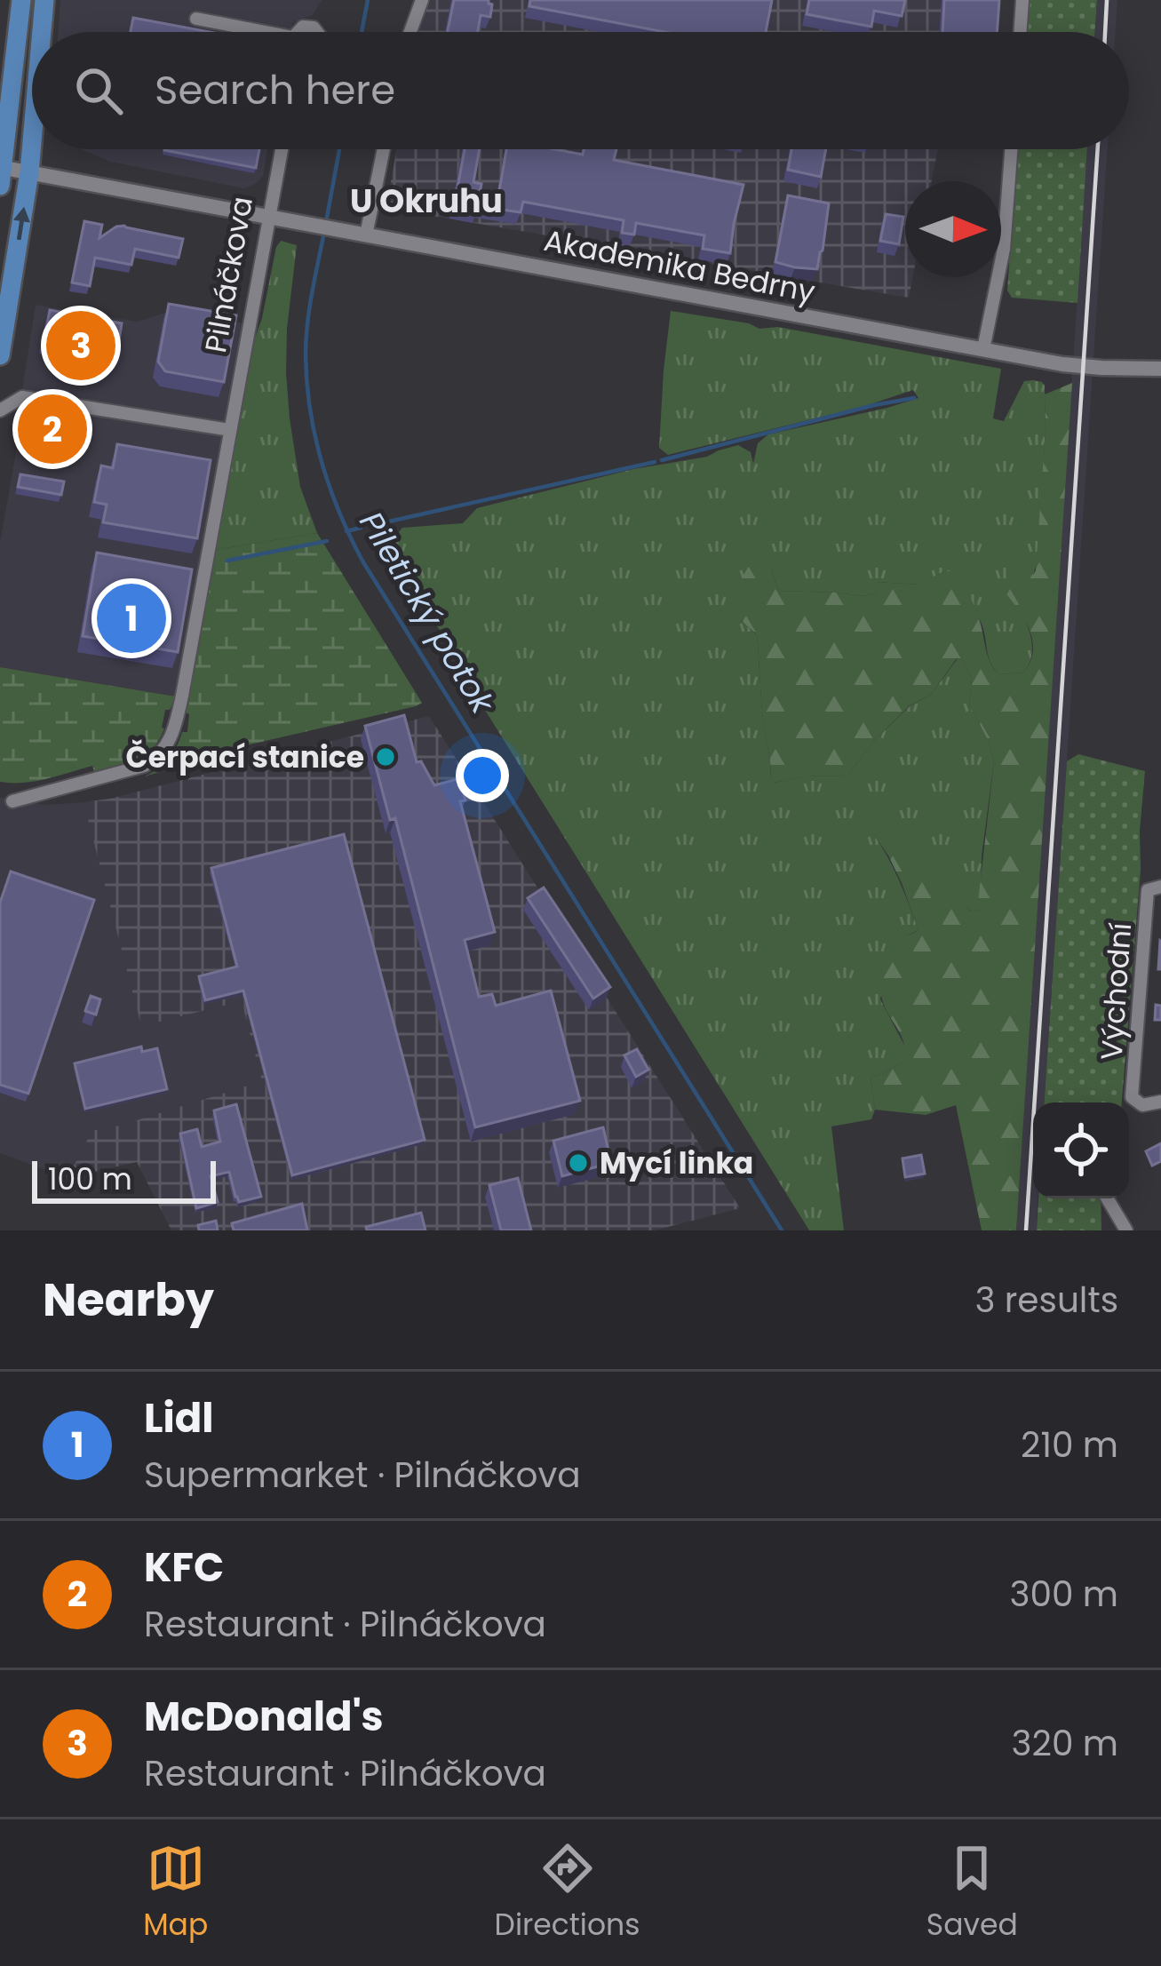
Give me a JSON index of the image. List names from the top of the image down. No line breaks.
{"streets":{"street":["Akademika Bedrny","Pilnáčkova","Východní"]},"crossings":[["Akademika Bedrny","Pilnáčkova"]],"districts":["U Okruhu"],"water":["Piletický potok"],"places":["Čerpací stanice","Mycí linka"],"scale_bar":"100 m","north":"right","page":{"search":"Search here","pins":["3","2","1"],"scale":"100 m","heading":["Nearby","3 results"],"list":[{"mark":"1","name":"Lidl","note":"Supermarket · Pilnáčkova","value":"210 m"},{"mark":"2","name":"KFC","note":"Restaurant · Pilnáčkova","value":"300 m"},{"mark":"3","name":"McDonald's","note":"Restaurant · Pilnáčkova","value":"320 m"}],"nav":["Map","Directions","Saved"]}}
